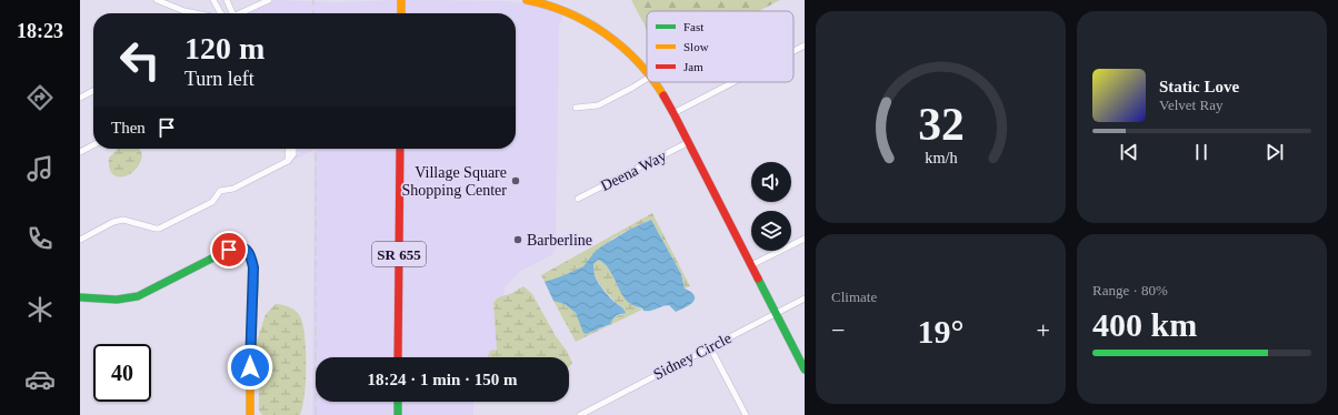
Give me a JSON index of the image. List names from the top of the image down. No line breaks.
{"streets":{"street":["Deena Way","SR 655","Sidney Circle"]},"places":["Village Square Shopping Center","Barberline"],"legend":["Fast","Slow","Jam"],"page":{"tabs":"18:23","turn":["120 m","Turn left"],"song":["Static Love","Velvet Ray"],"then":"Then","tile":["Climate",["Range · 80%","400 km"]],"heat":["−","19°","+"],"limit":"40","trip":"18:24 · 1 min · 150 m","gauge":["32","km/h"]}}
